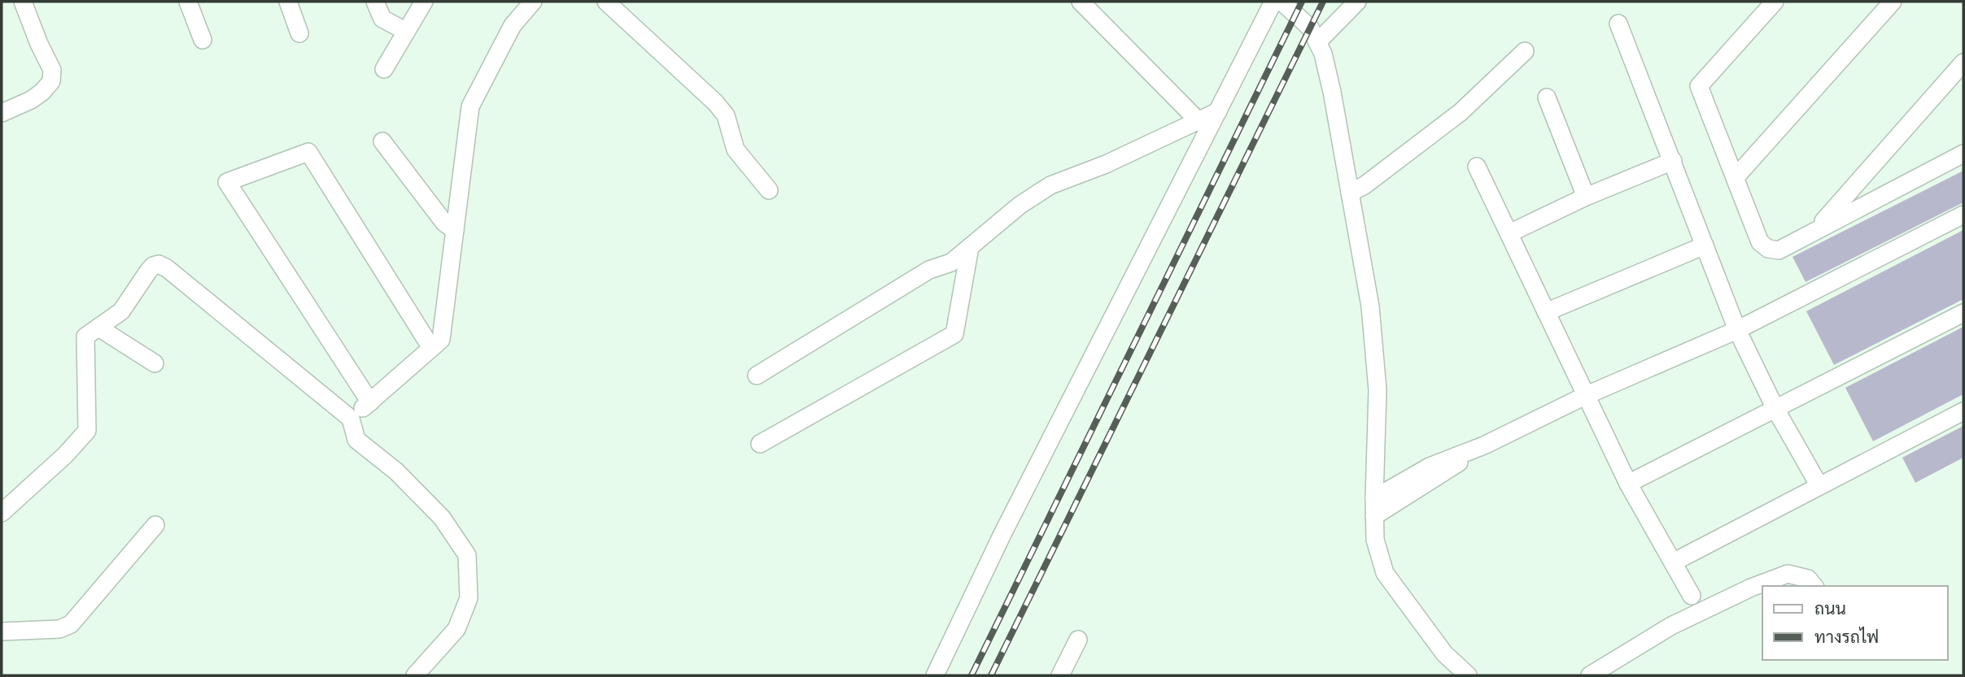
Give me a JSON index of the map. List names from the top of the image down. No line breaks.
{"legend":["ถนน","ทางรถไฟ"]}
